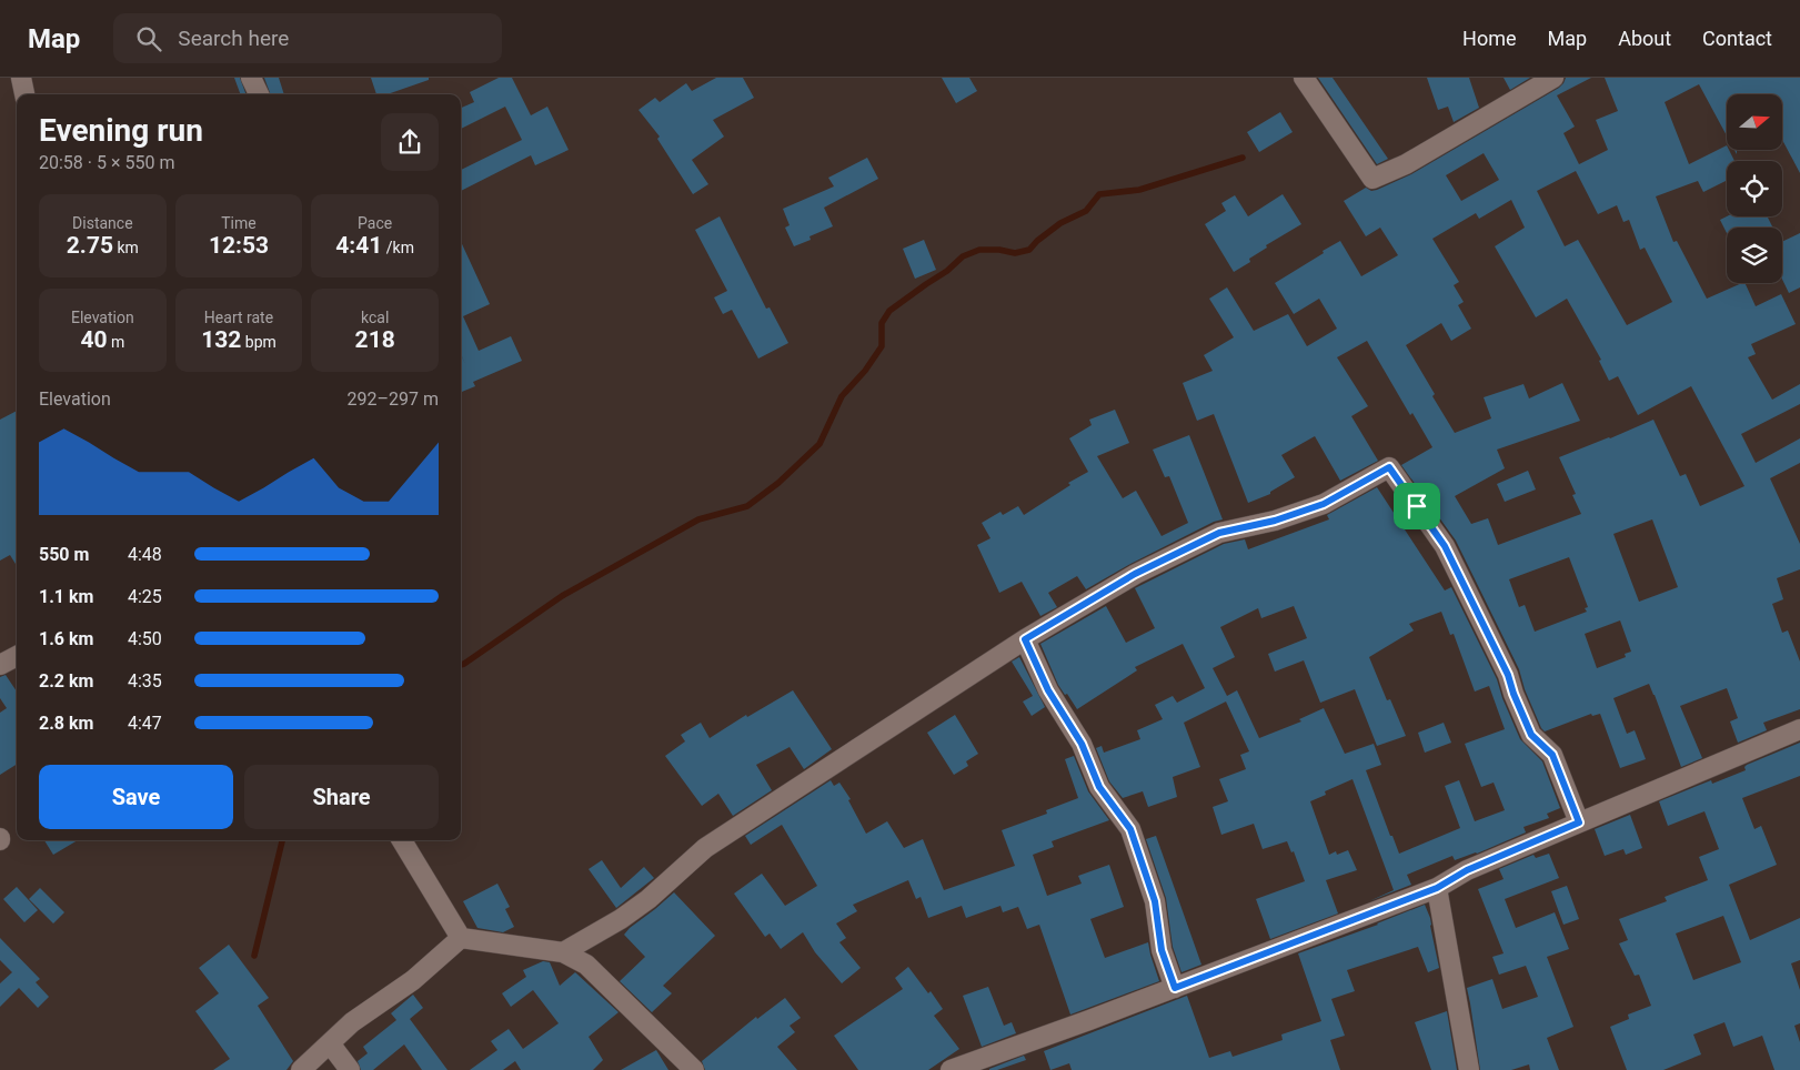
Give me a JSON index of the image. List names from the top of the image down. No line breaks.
{"north":"right","page":{"header":"Map","search":"Search here","nav":["Home","Map","About","Contact"],"heading":["Evening run","20:58 · 5 × 550 m"],"stats":[["Distance","2.75 km"],["Time","12:53"],["Pace","4:41 /km"],["Elevation","40 m"],["Heart rate","132 bpm"],["kcal","218"]],"chart":["Elevation","292–297 m"],"list":[{"name":"550 m","note":"4:48"},{"name":"1.1 km","note":"4:25"},{"name":"1.6 km","note":"4:50"},{"name":"2.2 km","note":"4:35"},{"name":"2.8 km","note":"4:47"}],"buttons":["Save","Share"]}}
